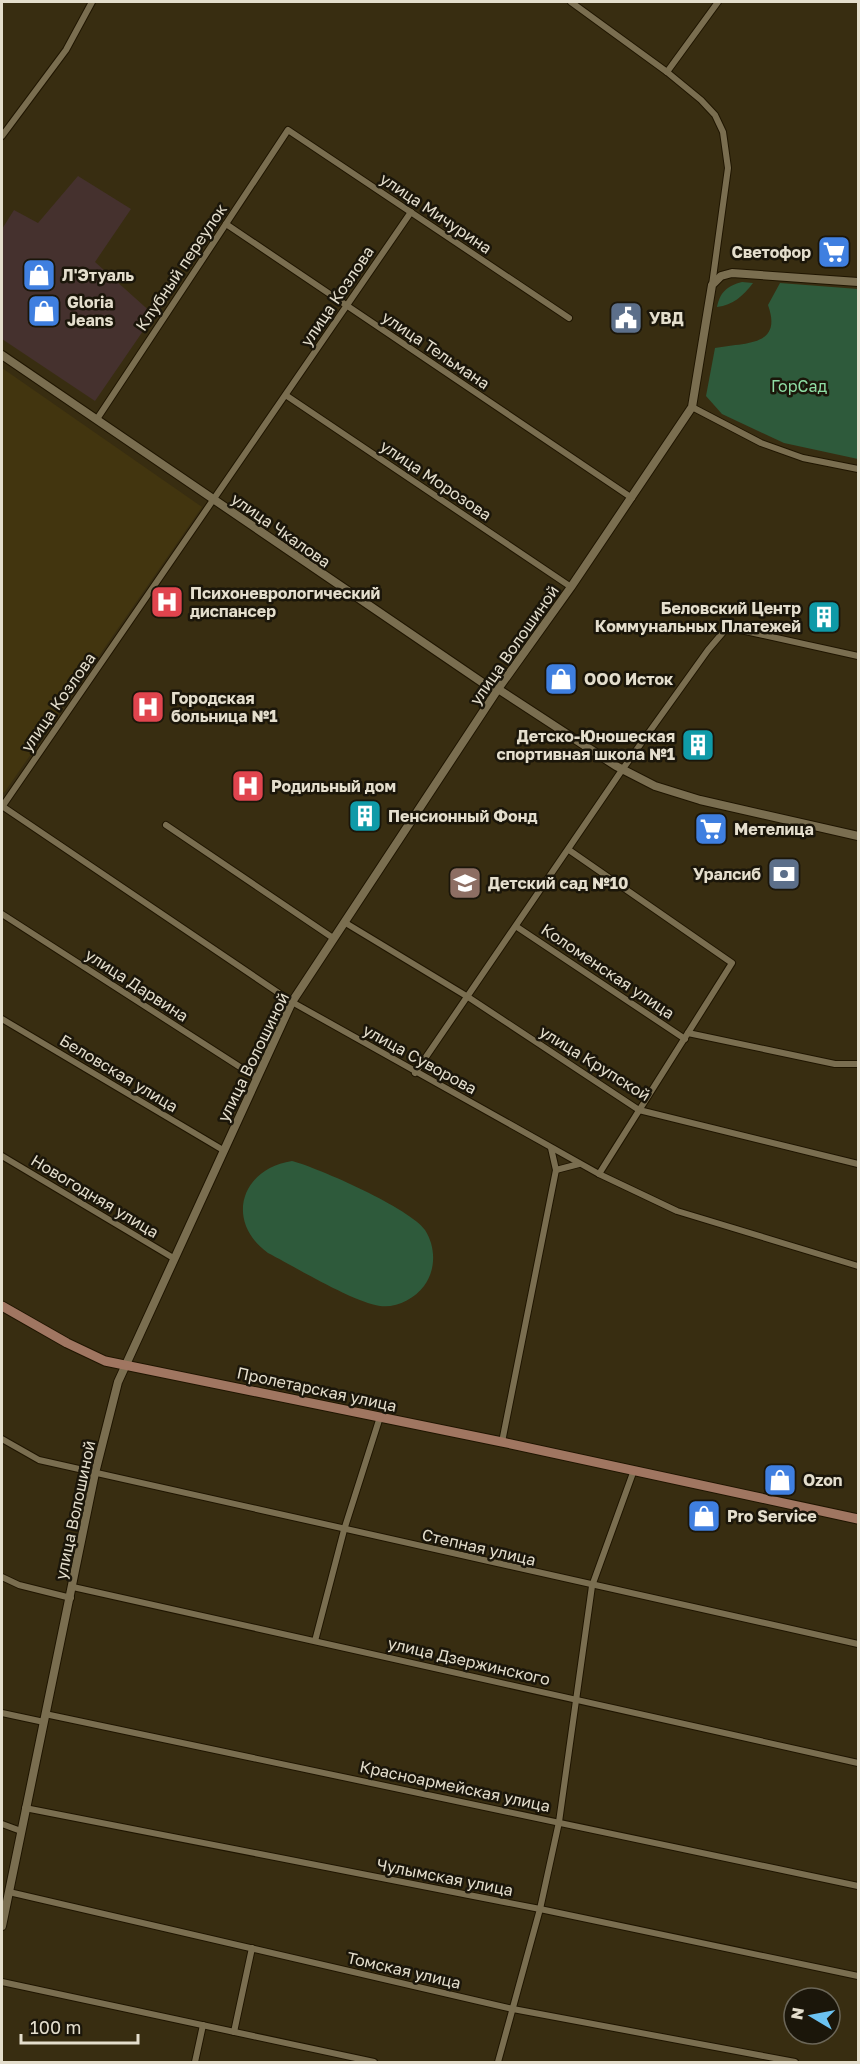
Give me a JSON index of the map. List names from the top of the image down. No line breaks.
{"streets":{"main road":["Пролетарская улица"],"street":["улица Мичурина","Клубный переулок","улица Козлова","улица Тельмана","улица Морозова","улица Чкалова","улица Волошиной","Коломенская улица","улица Дарвина","улица Суворова","улица Крупской","Беловская улица","Новогодняя улица","Степная улица","улица Дзержинского","Красноармейская улица","Чулымская улица","Томская улица"]},"crossings":[["улица Мичурина","Клубный переулок"],["улица Мичурина","улица Козлова"],["Клубный переулок","улица Тельмана"],["Клубный переулок","улица Чкалова"],["улица Козлова","улица Тельмана"],["улица Козлова","улица Морозова"],["улица Козлова","улица Чкалова"],["улица Козлова","улица Суворова"],["улица Тельмана","улица Волошиной"],["улица Морозова","улица Волошиной"],["улица Чкалова","улица Волошиной"],["улица Волошиной","улица Дарвина"],["улица Волошиной","улица Суворова"],["улица Волошиной","улица Крупской"],["улица Волошиной","Беловская улица"],["улица Волошиной","Новогодняя улица"],["улица Волошиной","Пролетарская улица"],["улица Волошиной","Степная улица"],["улица Волошиной","улица Дзержинского"],["улица Волошиной","Красноармейская улица"],["улица Волошиной","Чулымская улица"],["улица Волошиной","Томская улица"]],"parks":["ГорСад"],"places":{"supermarket":["Светофор","Метелица"],"shop":["Л'Этуаль","Gloria Jeans","ООО Исток","Ozon","Pro Service"],"public building":["УВД"],"hospital":["Психоневрологический диспансер","Городская больница №1","Родильный дом"],"building":["Беловский Центр Коммунальных Платежей","Детско-Юношеская спортивная школа №1","Пенсионный Фонд"],"bank":["Уралсиб"],"school or university":["Детский сад №10"]},"scale_bar":"100 m","north":"left"}
